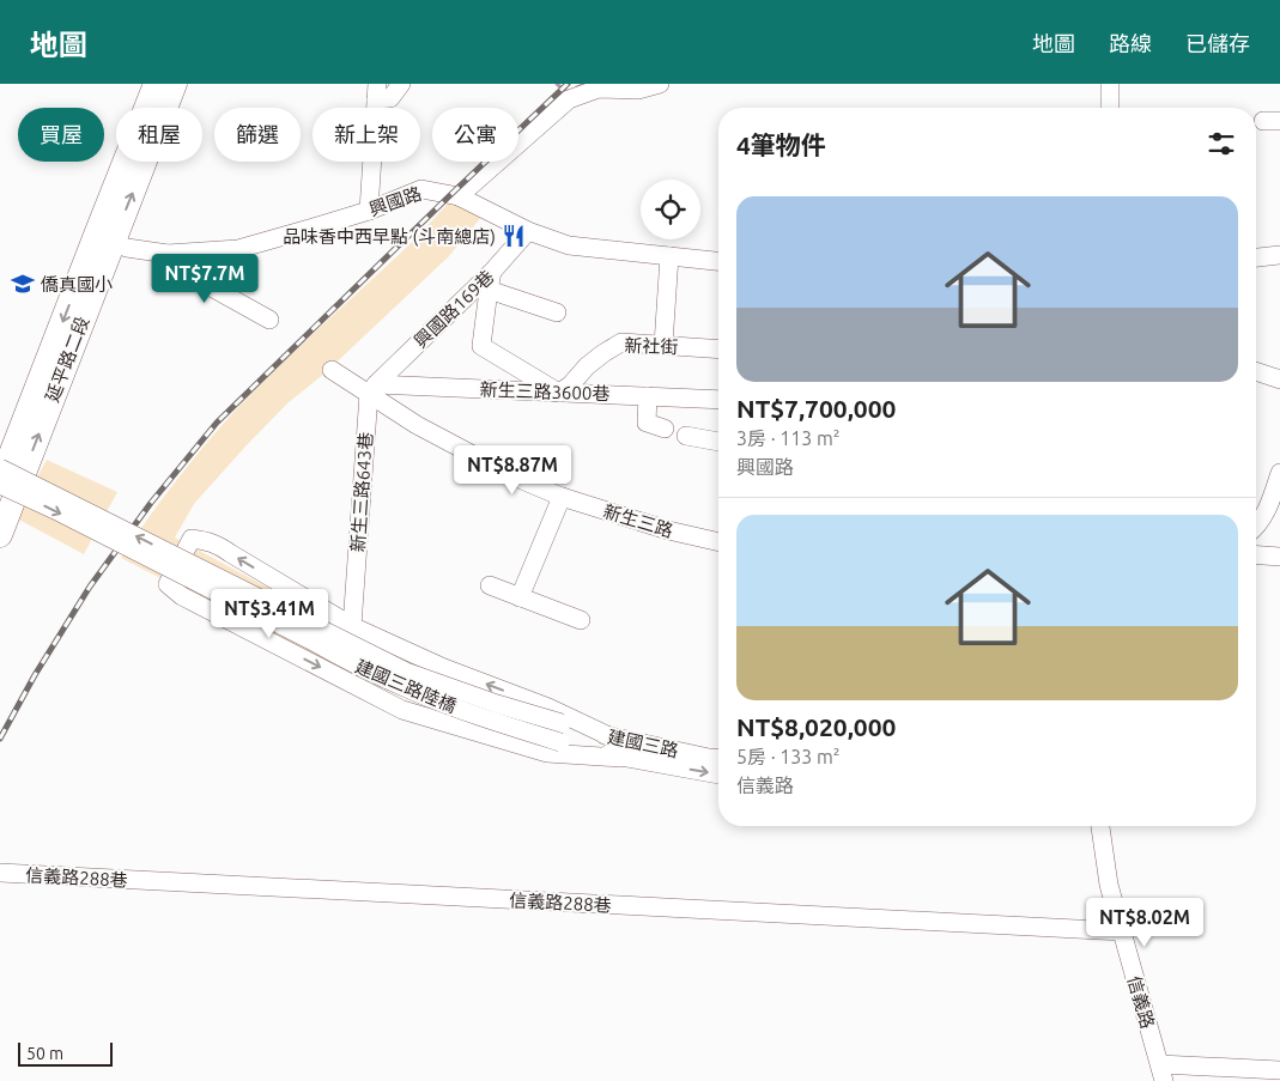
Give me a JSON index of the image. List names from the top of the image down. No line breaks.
{"streets":{"main road":["延平路二段"],"street":["興國路","興國路169巷","新社街","新生三路3600巷","新生三路643巷","新生三路","建國三路陸橋","建國三路","信義路288巷","信義路"]},"crossings":[["興國路","興國路169巷"],["興國路","延平路二段"],["興國路169巷","新生三路3600巷"],["興國路169巷","新生三路643巷"],["興國路169巷","新生三路"],["新社街","新生三路3600巷"],["延平路二段","建國三路陸橋"],["新生三路3600巷","新生三路643巷"],["新生三路3600巷","新生三路"],["新生三路643巷","新生三路"],["建國三路陸橋","建國三路"],["信義路288巷","信義路"]],"places":{"restaurant":["品味香中西早點 (斗南總店)"],"school or university":["僑真國小"]},"scale_bar":"50 m","page":{"header":"地圖","nav":["地圖","路線","已儲存"],"chip":["買屋","租屋","篩選","新上架","公寓"],"heading":"4筆物件","list":[{"name":"NT$7,700,000","note":"3房 · 113 m² · 興國路"},{"name":"NT$8,020,000","note":"5房 · 133 m² · 信義路"}],"price":["NT$7.7M","NT$8.87M","NT$3.41M","NT$8.02M"],"scale":"50 m"}}
